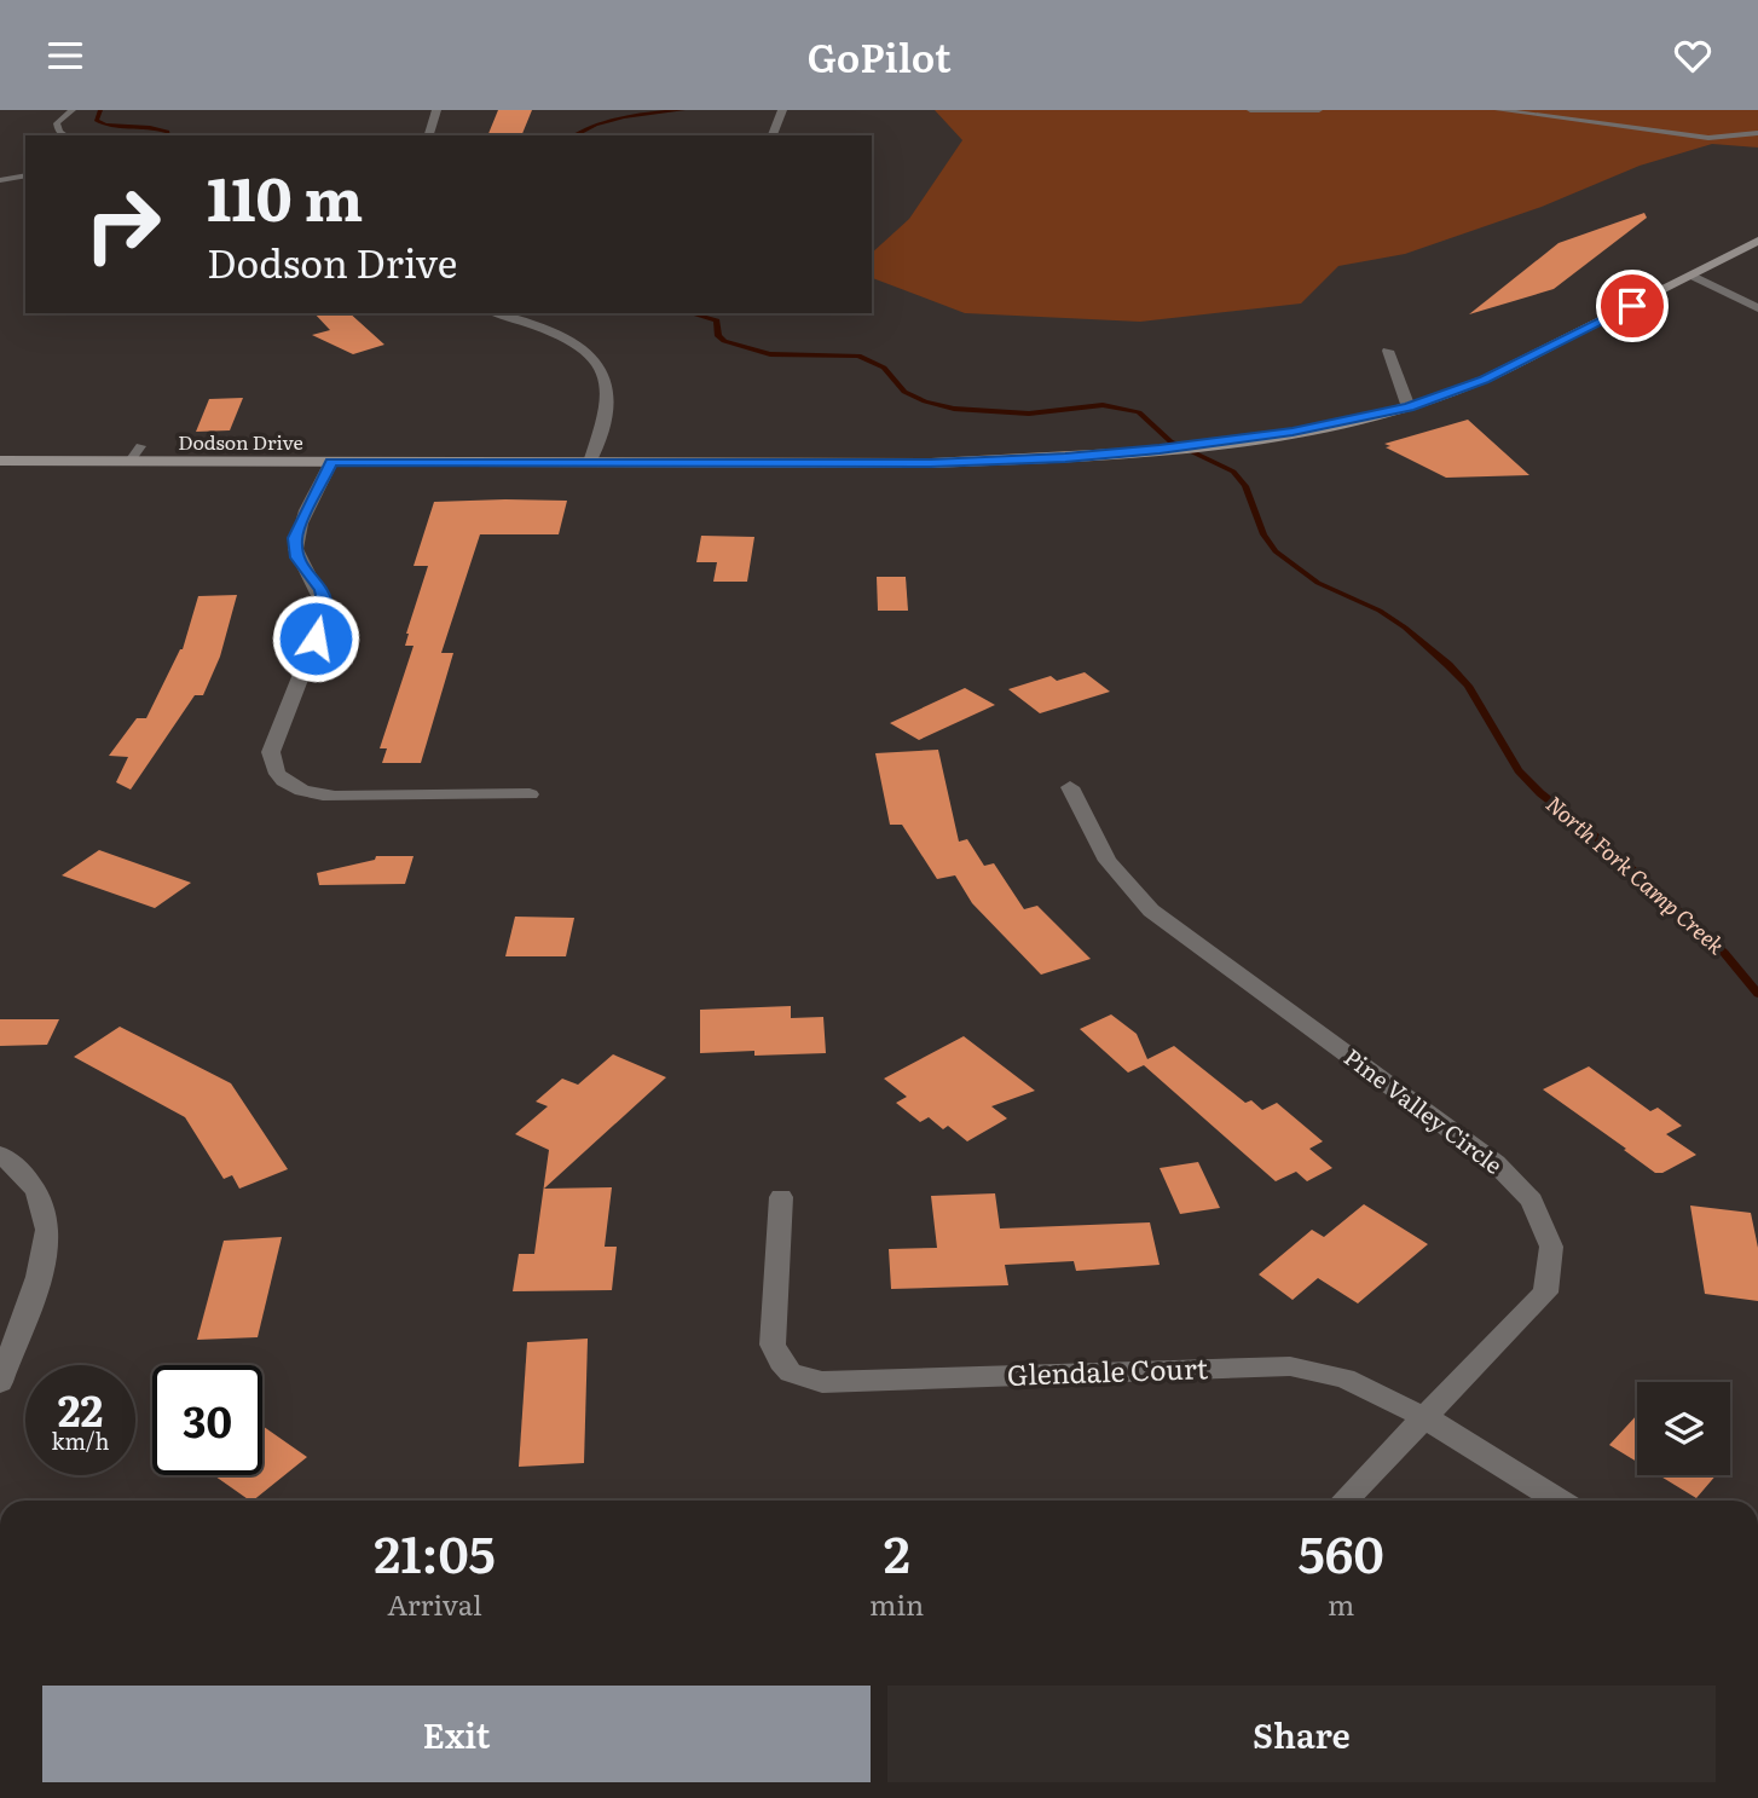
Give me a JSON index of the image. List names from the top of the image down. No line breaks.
{"streets":{"street":["Dodson Drive","Pine Valley Circle","Glendale Court"]},"crossings":[["Pine Valley Circle","Glendale Court"]],"water":["North Fork Camp Creek"],"page":{"header":"GoPilot","turn":["110 m","Dodson Drive"],"speed":"22 km/h","limit":"30","eta":["21:05","Arrival","2","min","560","m"],"buttons":["Exit","Share"]}}
